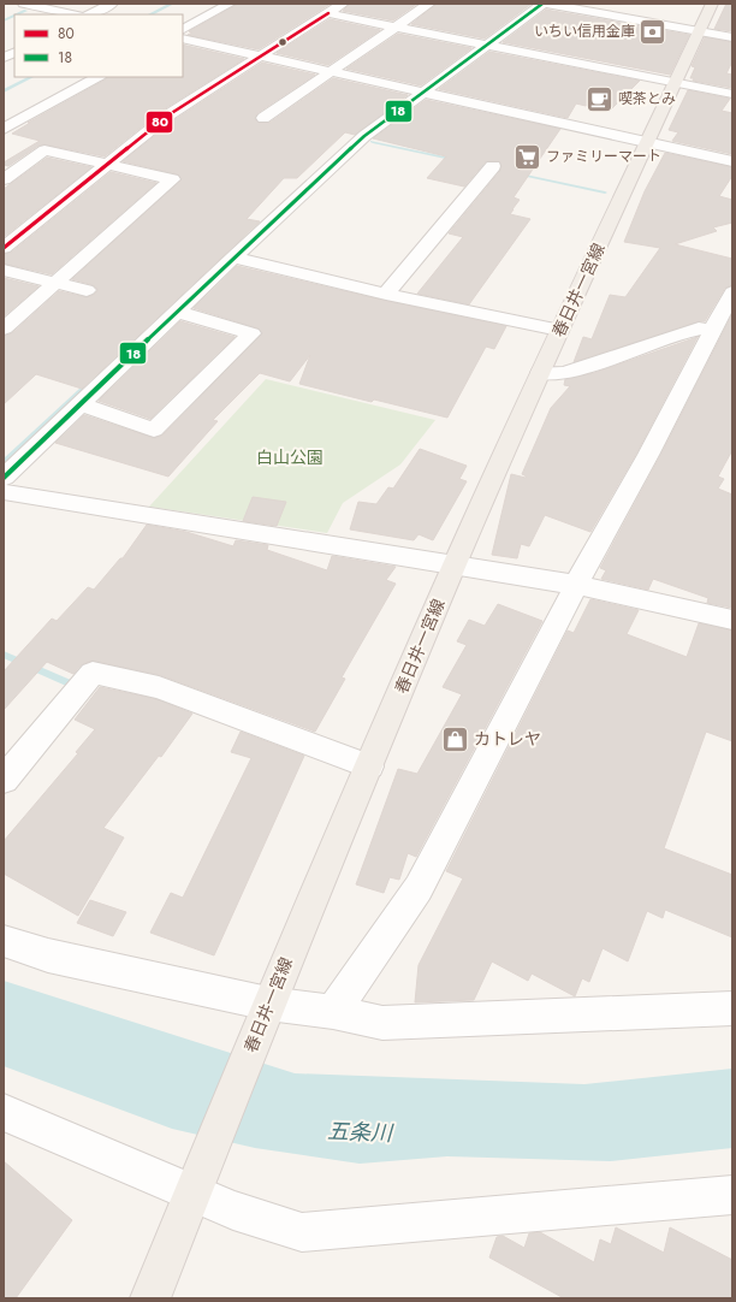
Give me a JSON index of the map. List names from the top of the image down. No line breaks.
{"streets":{"main road":["春日井一宮線"]},"water":["五条川"],"parks":["白山公園"],"places":{"bank":["いちい信用金庫"],"cafe":["喫茶とみ"],"supermarket":["ファミリーマート"],"shop":["カトレヤ"]},"lines":["transit line 18","transit line 80"],"legend":["80","18"]}
